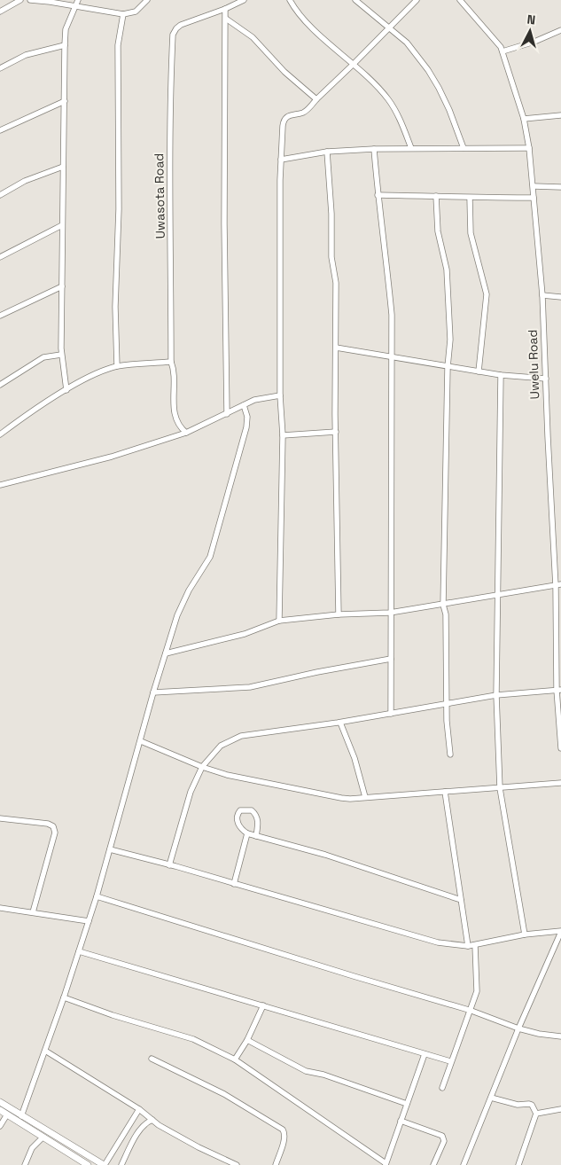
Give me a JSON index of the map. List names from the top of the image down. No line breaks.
{"streets":{"street":["Uwasota Road","Uwelu Road"]},"north":"top"}
